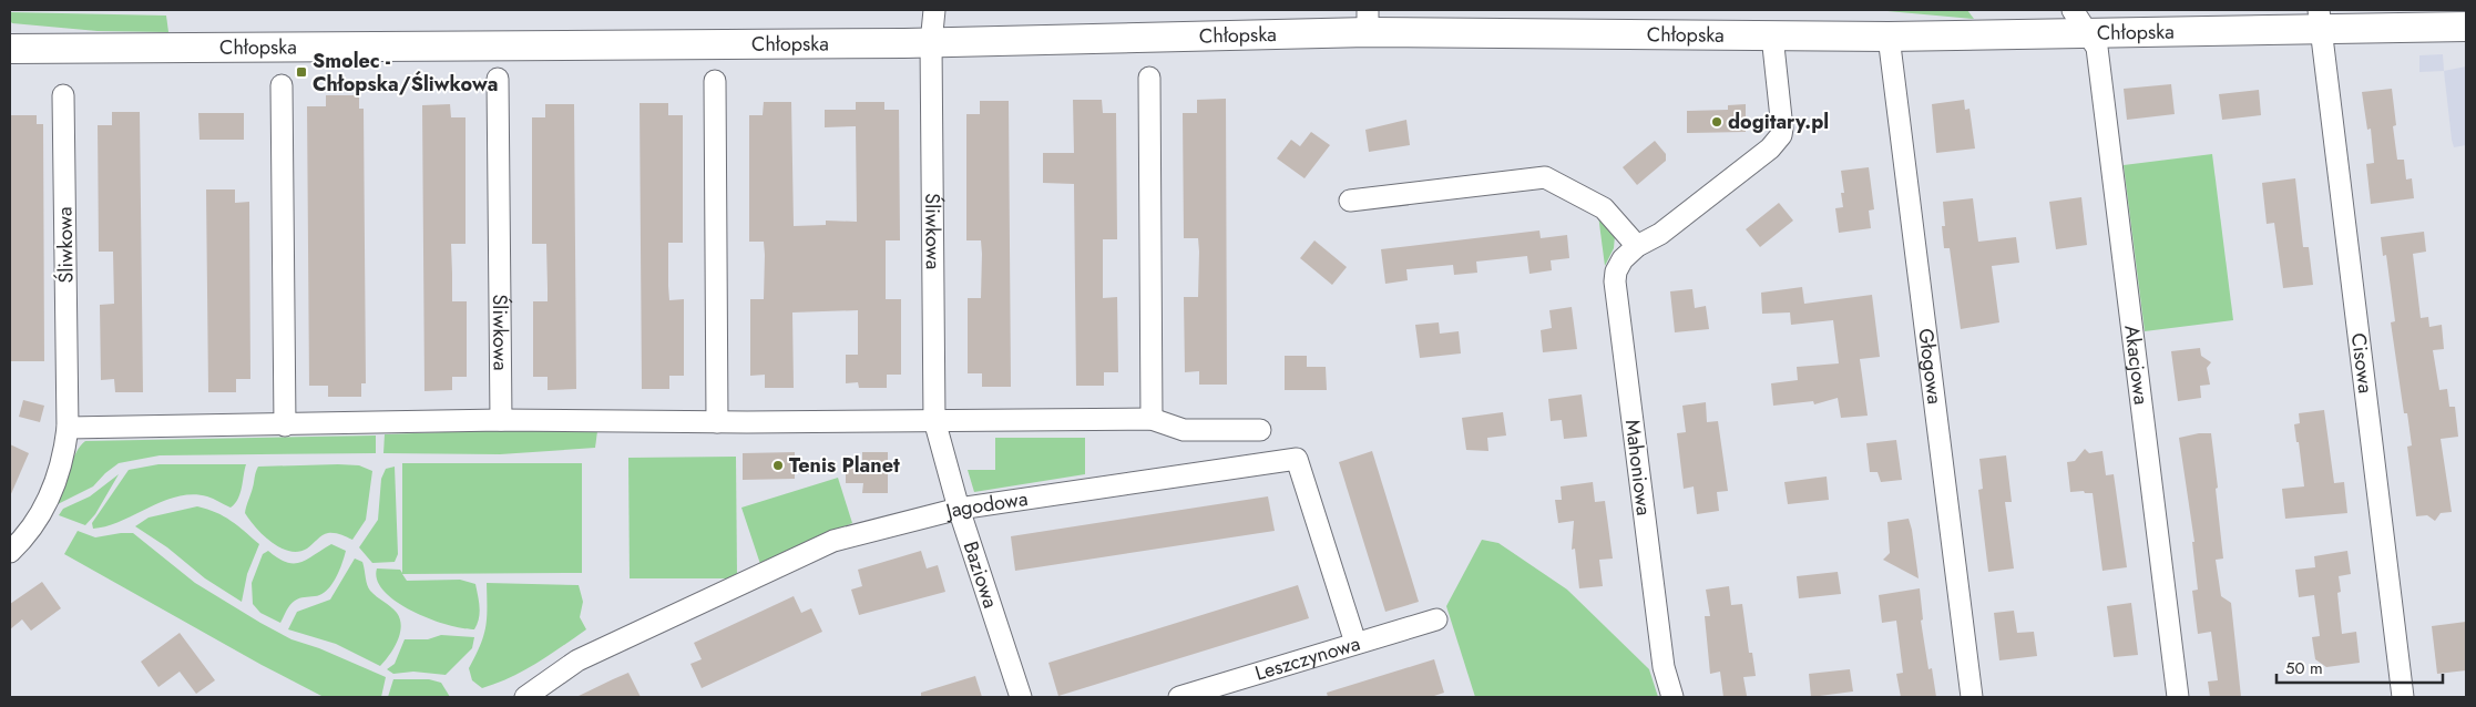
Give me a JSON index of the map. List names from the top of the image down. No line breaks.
{"streets":{"street":["Chłopska","Śliwkowa","Cisowa","Akacjowa","Głogowa","Mahoniowa","Jagodowa","Baziowa","Leszczynowa"]},"crossings":[["Chłopska","Śliwkowa"],["Chłopska","Cisowa"],["Chłopska","Akacjowa"],["Chłopska","Głogowa"],["Chłopska","Mahoniowa"],["Śliwkowa","Baziowa"],["Jagodowa","Baziowa"],["Jagodowa","Leszczynowa"]],"places":{"transit":["Smolec - Chłopska/Śliwkowa"],"other":["dogitary.pl","Tenis Planet"]},"scale_bar":"50 m"}
